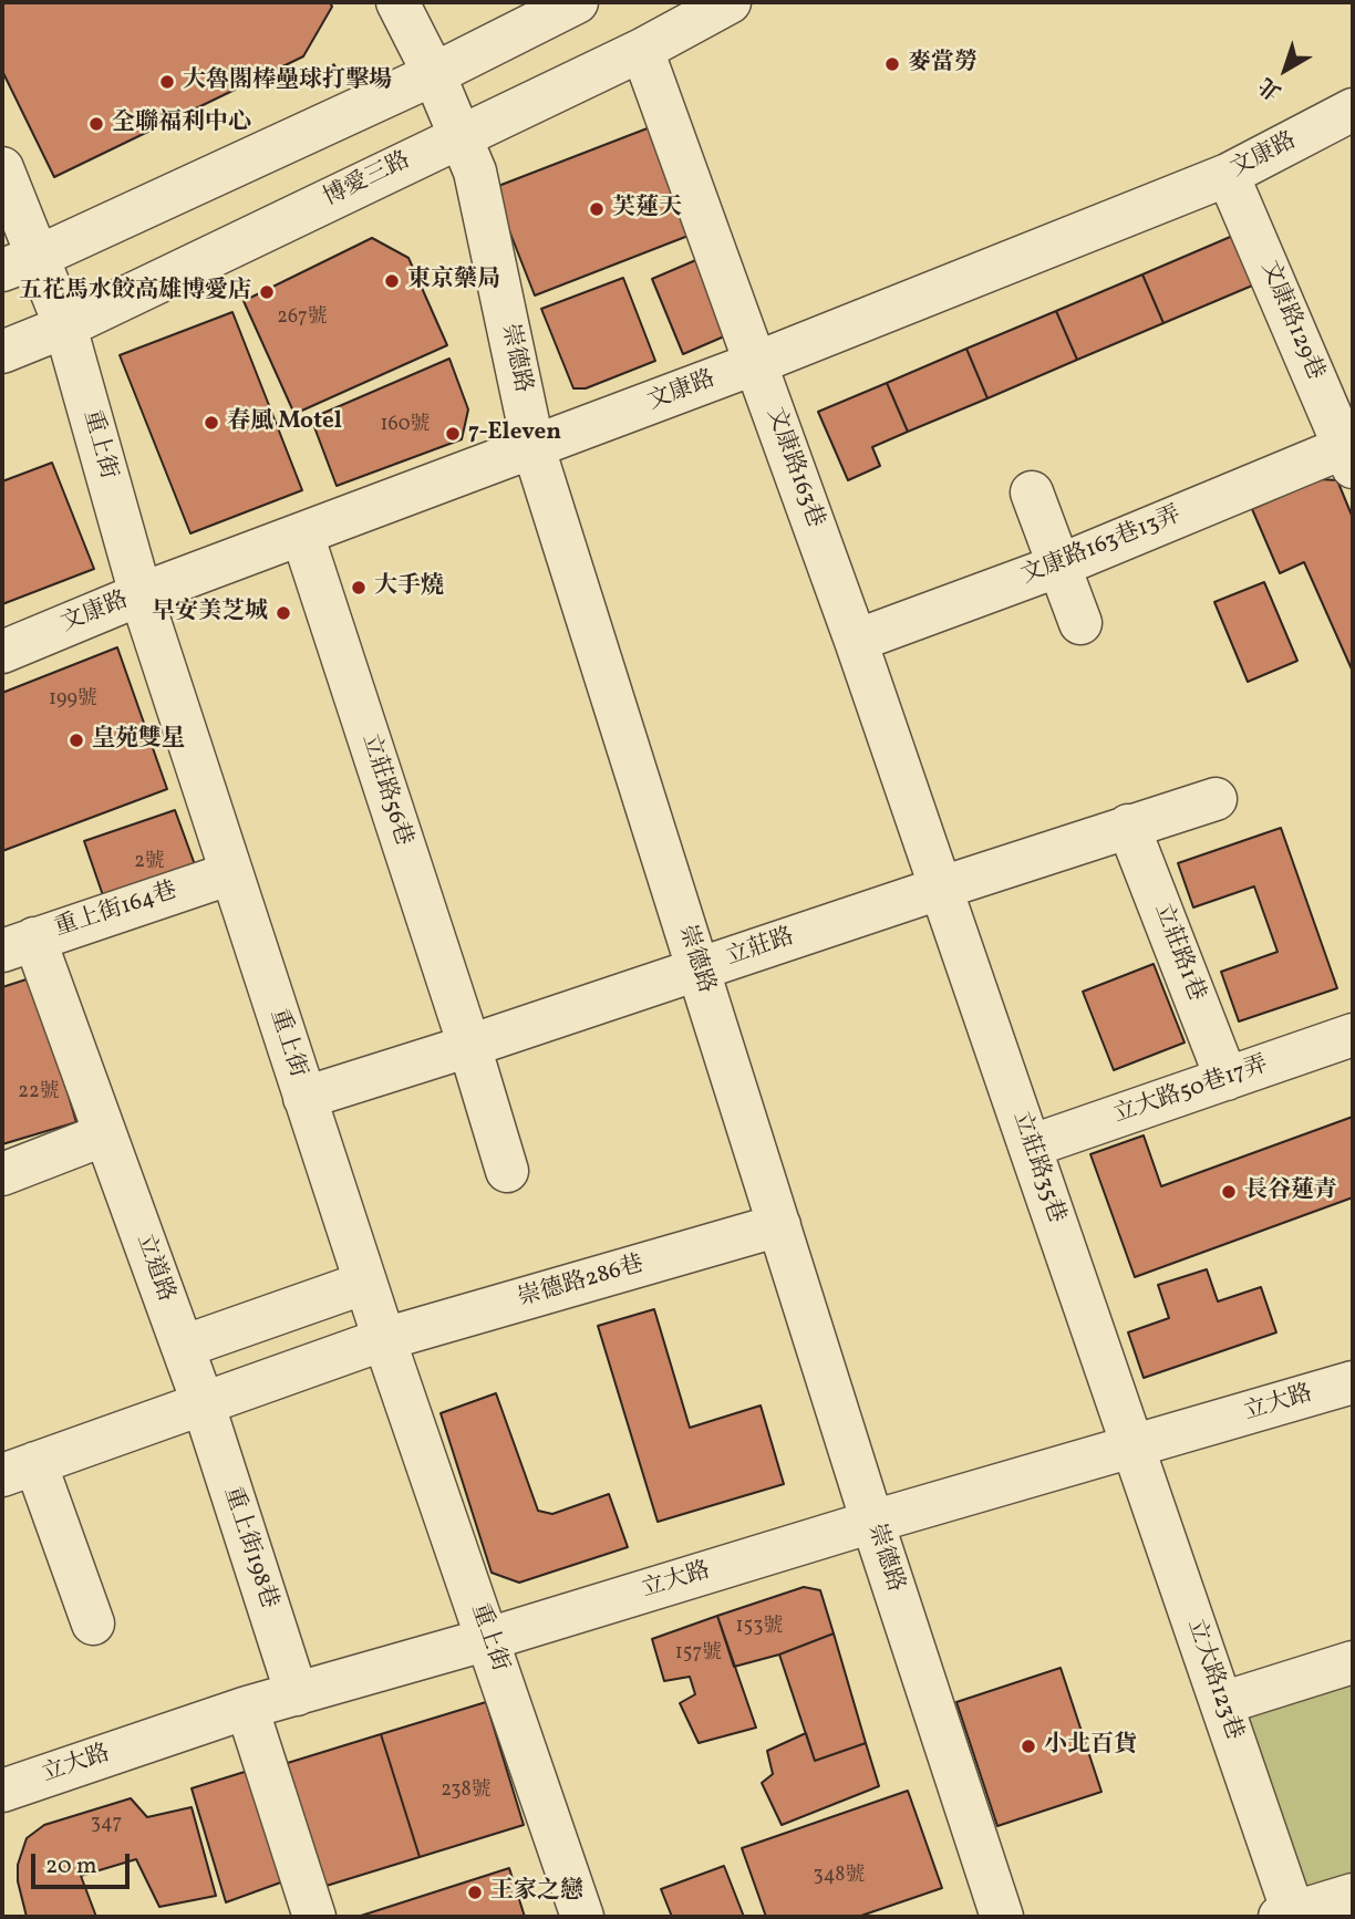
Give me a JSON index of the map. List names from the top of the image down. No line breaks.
{"streets":{"street":["文康路","博愛三路","文康路129巷","崇德路","重上街","文康路163巷","文康路163巷13弄","立莊路56巷","重上街164巷","立莊路","立莊路1巷","立大路50巷17弄","立莊路35巷","立道路","崇德路286巷","立大路","重上街198巷","立大路123巷"]},"crossings":[["文康路","文康路129巷"],["文康路","崇德路"],["文康路","重上街"],["文康路","文康路163巷"],["文康路","立莊路56巷"],["博愛三路","崇德路"],["博愛三路","重上街"],["博愛三路","文康路163巷"],["文康路129巷","文康路163巷13弄"],["崇德路","立莊路"],["崇德路","崇德路286巷"],["崇德路","立大路"],["重上街","重上街164巷"],["重上街","立莊路"],["重上街","崇德路286巷"],["重上街","立大路"],["文康路163巷","文康路163巷13弄"],["文康路163巷","立莊路"],["文康路163巷","立莊路35巷"],["立莊路56巷","立莊路"],["重上街164巷","立道路"],["立莊路","立莊路1巷"],["立莊路","立莊路35巷"],["立莊路1巷","立大路50巷17弄"],["立大路50巷17弄","立莊路35巷"],["立莊路35巷","立大路"],["立莊路35巷","立大路123巷"],["立道路","崇德路286巷"],["立道路","重上街198巷"],["崇德路286巷","重上街198巷"],["立大路","重上街198巷"],["立大路","立大路123巷"]],"places":["麥當勞","大魯閣棒壘球打擊場","全聯福利中心","芙蓮天","東京藥局","五花馬水餃高雄博愛店","春風 Motel","7-Eleven","大手燒","早安美芝城","皇苑雙星","長谷蓮青","小北百貨","王家之戀"],"house_numbers":["267號","160號","199號","2號","22號","153號","157號","238號","347","348號"],"scale_bar":"20 m","north":"bottom left"}
